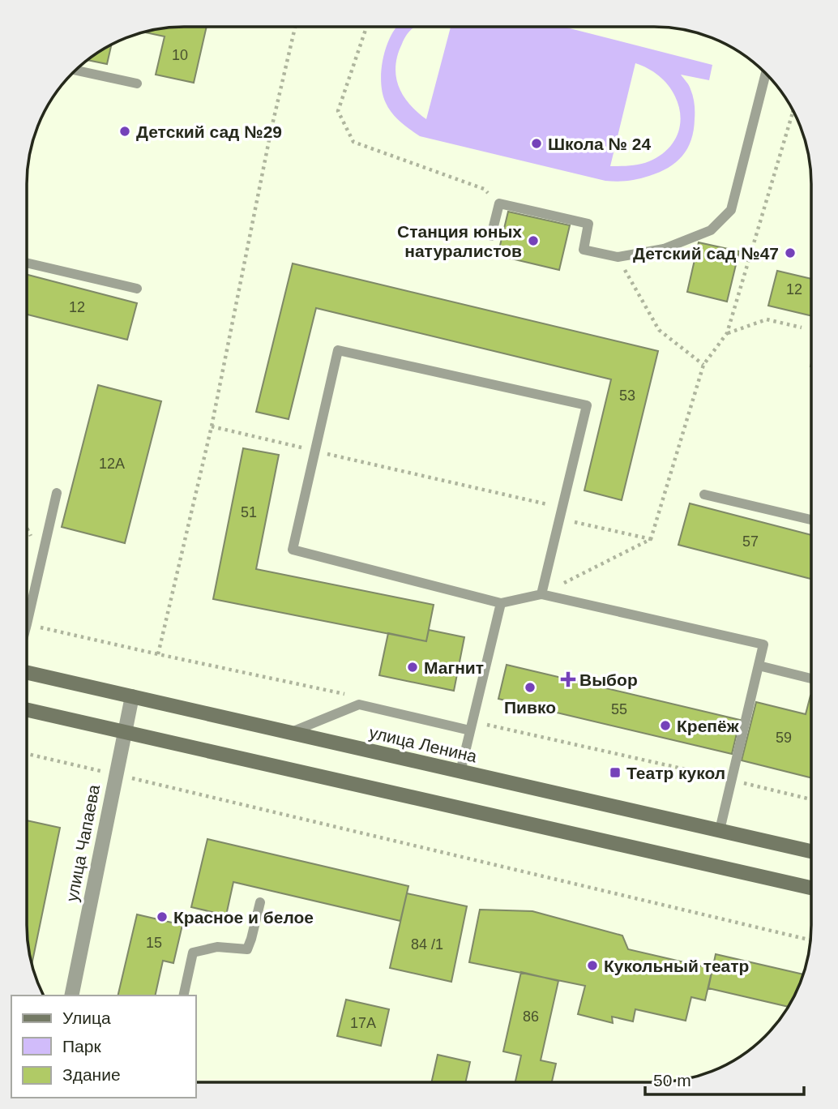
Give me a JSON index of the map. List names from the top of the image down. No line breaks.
{"streets":{"main road":["улица Ленина"],"street":["улица Чапаева"]},"crossings":[["улица Ленина","улица Чапаева"]],"places":{"other":["Детский сад №29","Школа № 24","Станция юных натуралистов","Детский сад №47","Магнит","Пивко","Крепёж","Красное и белое","Кукольный театр"],"health":["Выбор"],"transit":["Театр кукол"]},"house_numbers":["10","12","12","53","12А","51","57","55","59","15","84 /1","86","17А"],"legend":["Улица","Парк","Здание"],"scale_bar":"50 m"}
